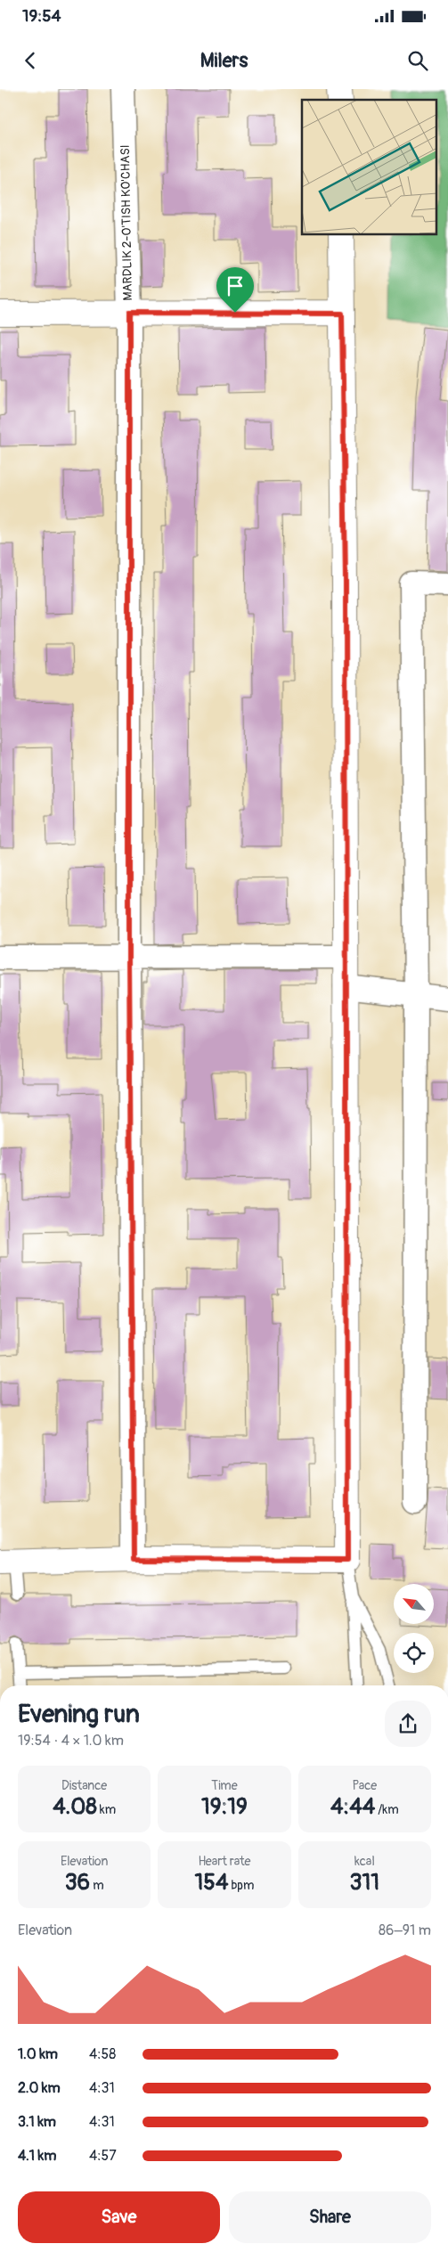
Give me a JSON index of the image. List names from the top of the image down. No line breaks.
{"streets":{"street":["MARDLIK 2-O'TISH KO'CHASI"]},"north":"top left","page":{"status":"19:54","header":"Milers","heading":["Evening run","19:54 · 4 × 1.0 km"],"stats":[["Distance","4.08 km"],["Time","19:19"],["Pace","4:44 /km"],["Elevation","36 m"],["Heart rate","154 bpm"],["kcal","311"]],"chart":["Elevation","86–91 m"],"list":[{"name":"1.0 km","note":"4:58"},{"name":"2.0 km","note":"4:31"},{"name":"3.1 km","note":"4:31"},{"name":"4.1 km","note":"4:57"}],"buttons":["Save","Share"]}}
